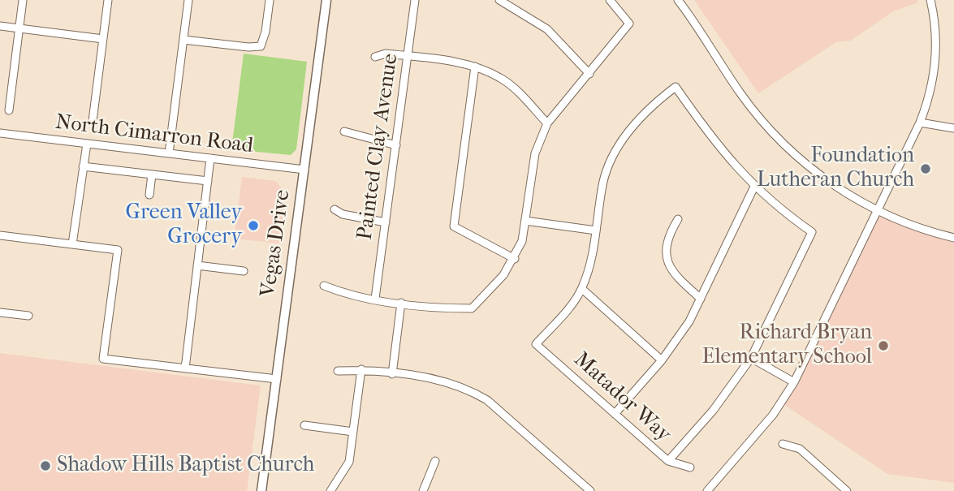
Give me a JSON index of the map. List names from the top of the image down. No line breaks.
{"streets":{"main road":["Vegas Drive"],"street":["North Cimarron Road","Painted Clay Avenue","Matador Way"]},"crossings":[["North Cimarron Road","Vegas Drive"]],"places":["Foundation Lutheran Church","Green Valley Grocery","Richard Bryan Elementary School","Shadow Hills Baptist Church"]}
